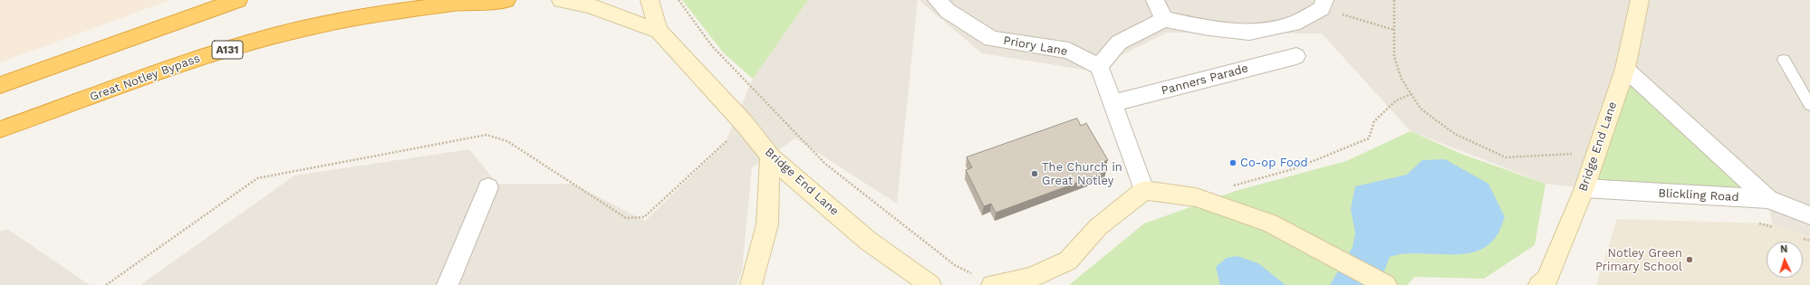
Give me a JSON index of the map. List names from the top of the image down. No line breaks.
{"streets":{"highway":["A131","Great Notley Bypass"],"street":["Priory Lane","Panners Parade","Bridge End Lane","Blickling Road"]},"crossings":[["Bridge End Lane","Blickling Road"]],"places":["Co-op Food","The Church in Great Notley","Notley Green Primary School"],"north":"top"}
